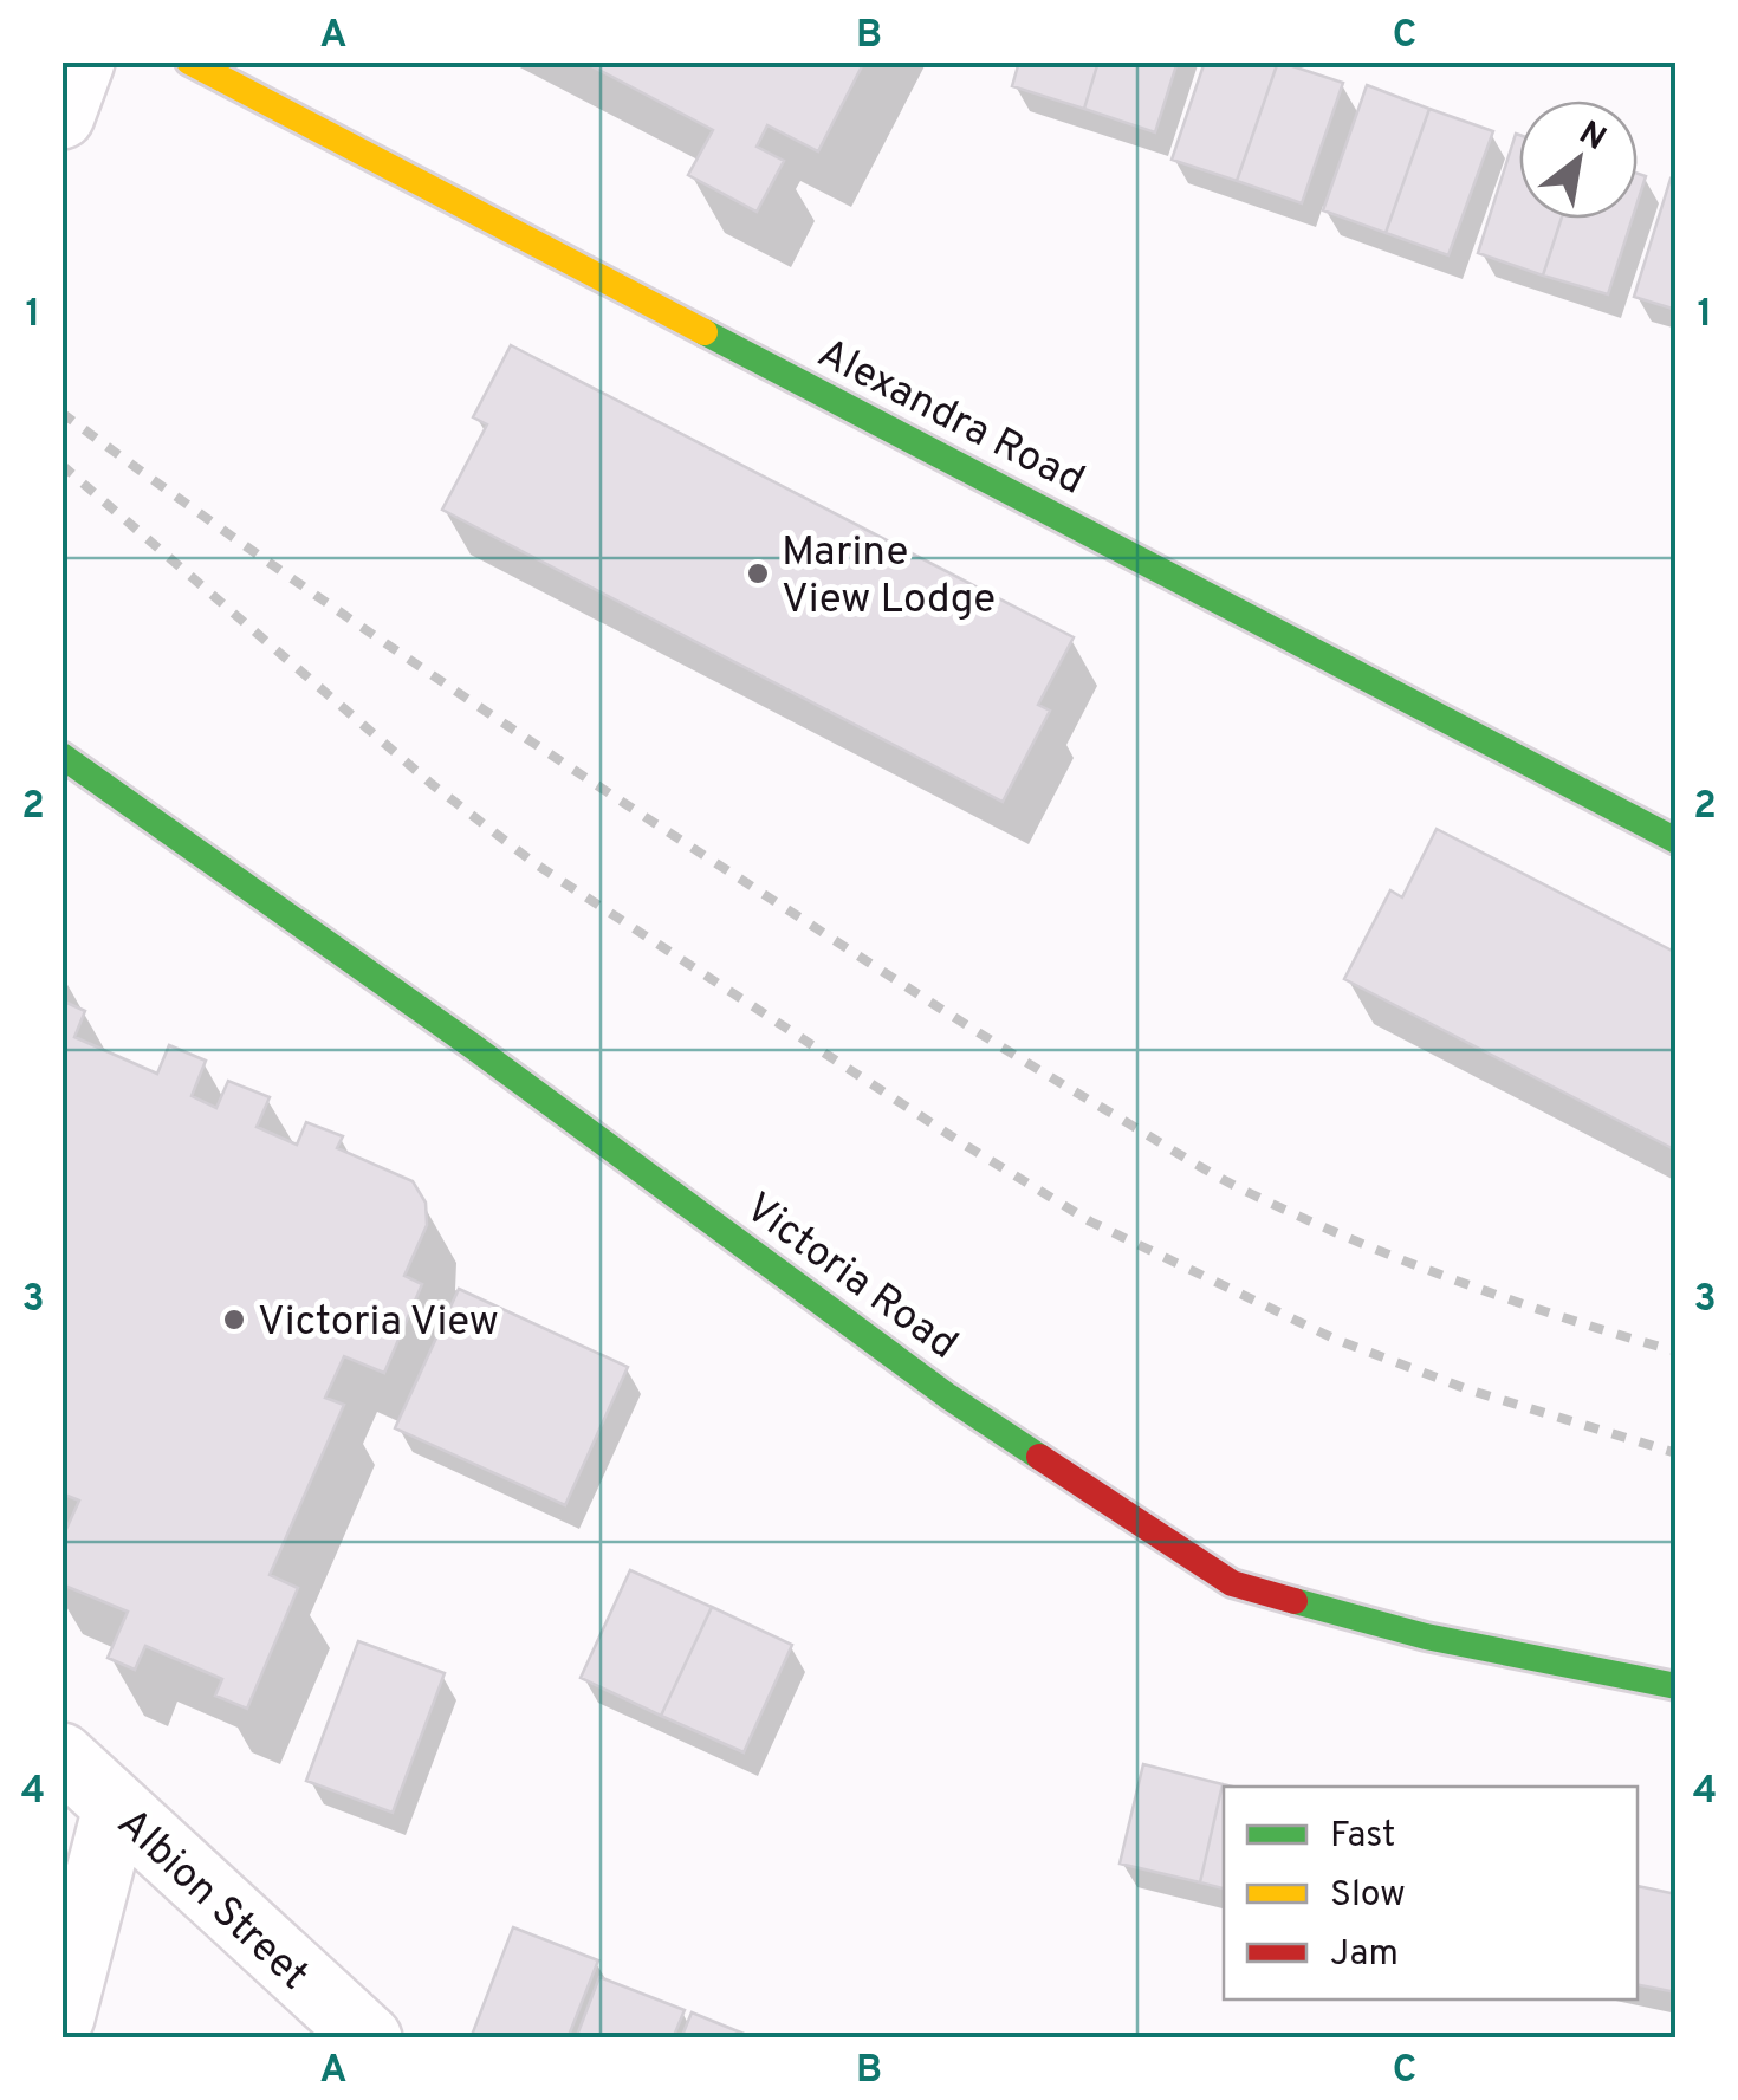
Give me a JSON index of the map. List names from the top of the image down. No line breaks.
{"streets":{"street":["Alexandra Road","Victoria Road","Albion Street"]},"places":["Marine View Lodge","Victoria View"],"legend":["Fast","Slow","Jam"],"north":"top right","grid":{"columns":["A","B","C"],"rows":["1","2","3","4"]}}
